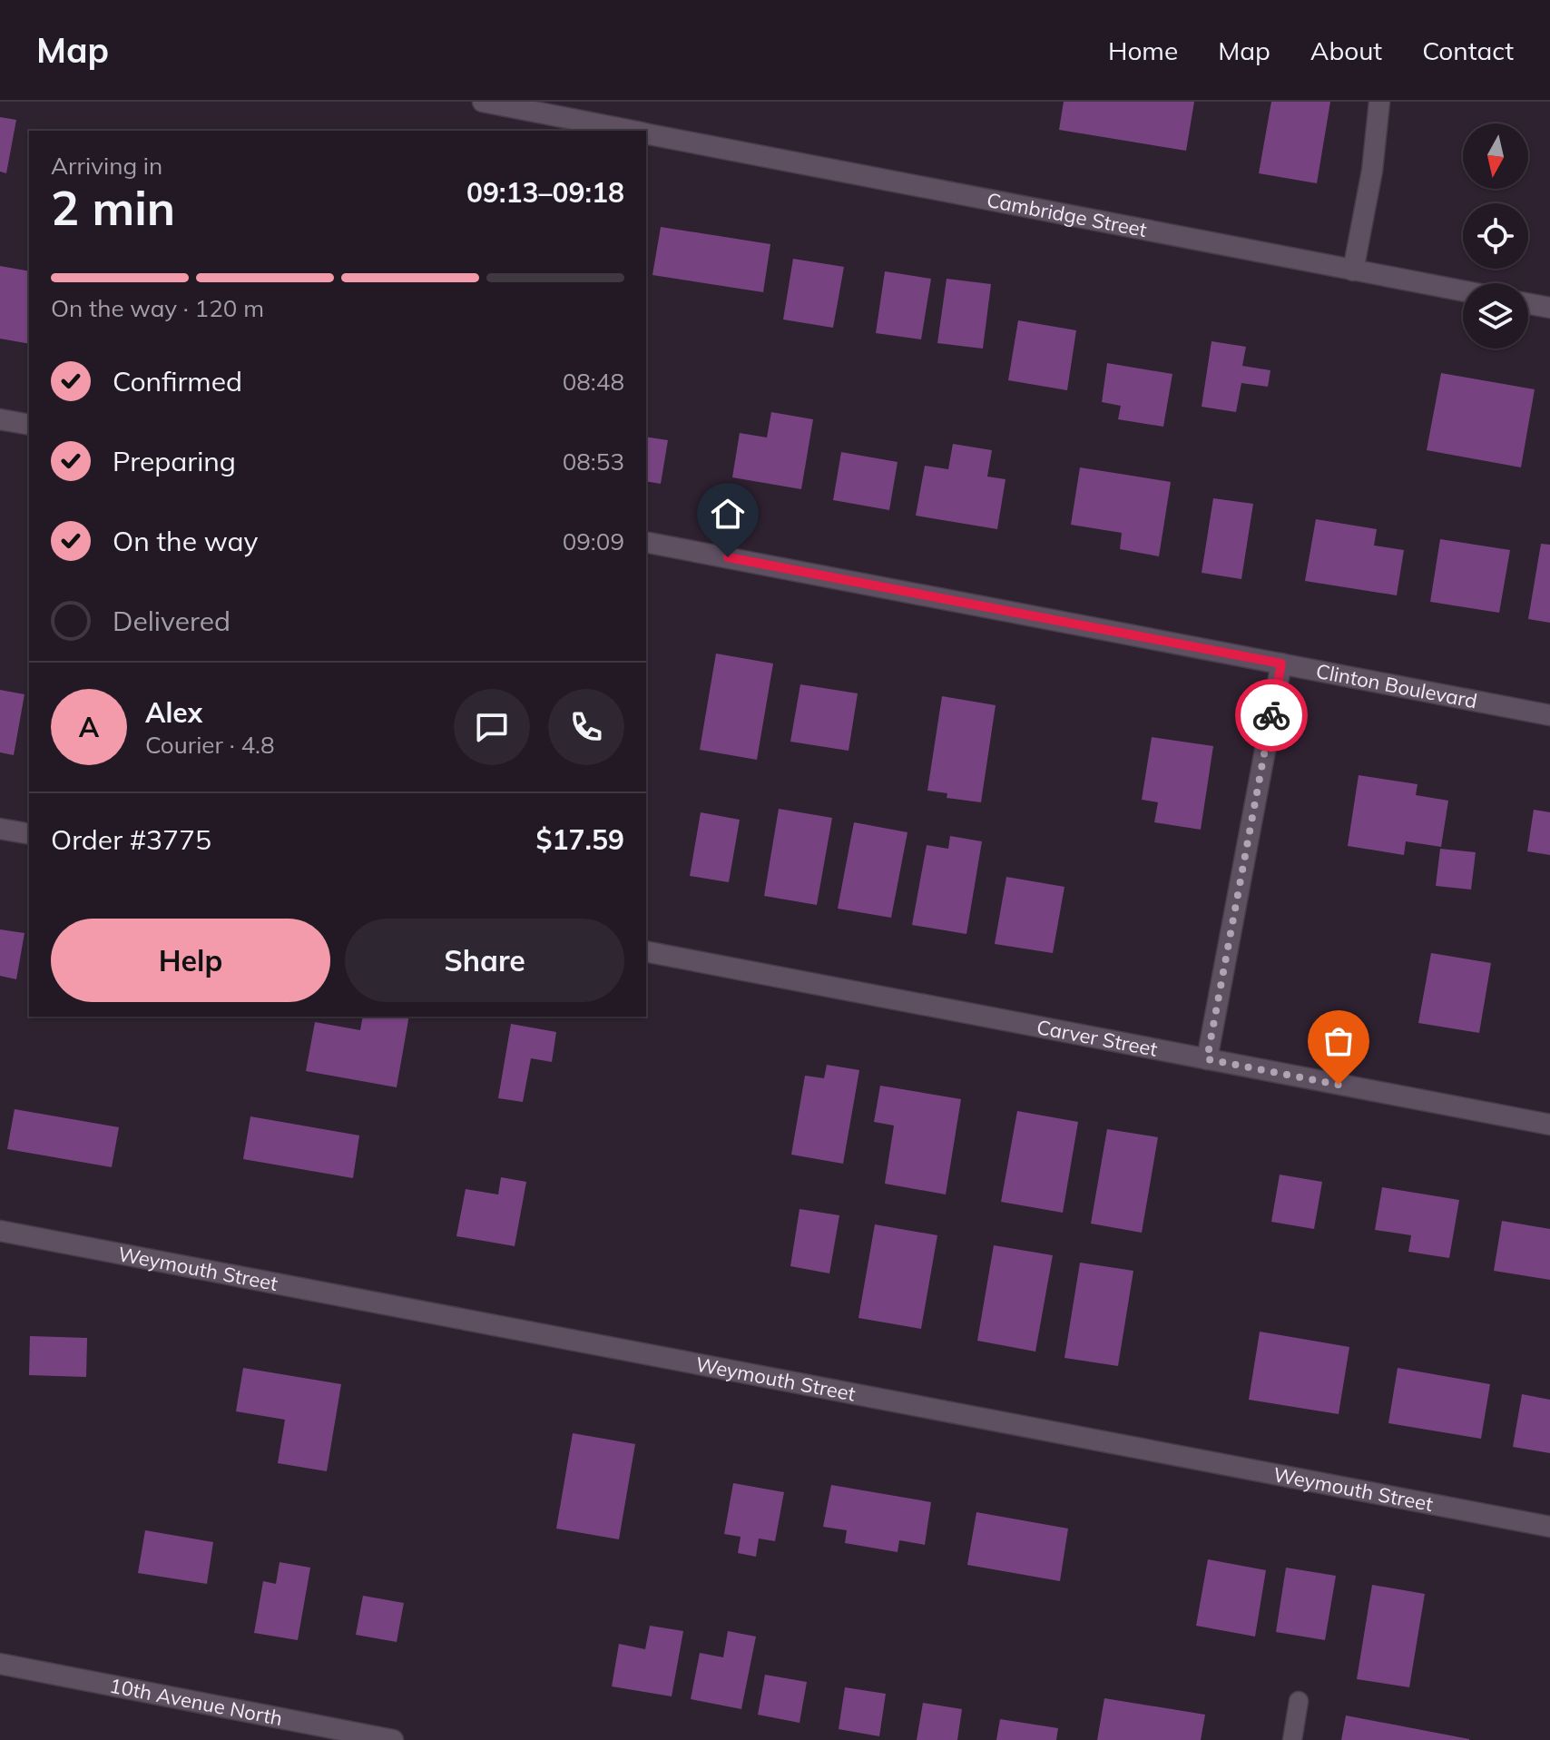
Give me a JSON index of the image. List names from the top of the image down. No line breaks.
{"streets":{"street":["Cambridge Street","Clinton Boulevard","Carver Street","Weymouth Street","10th Avenue North"]},"north":"bottom","page":{"header":"Map","nav":["Home","Map","About","Contact"],"heading":["2 min","Arriving in","09:13–09:18"],"panel":["Alex","Courier · 4.8","Order #3775","$17.59"],"bar":"On the way · 120 m","list":[["Confirmed","08:48"],["Preparing","08:53"],["On the way","09:09"],"Delivered"],"round":"A","buttons":["Help","Share"]}}
